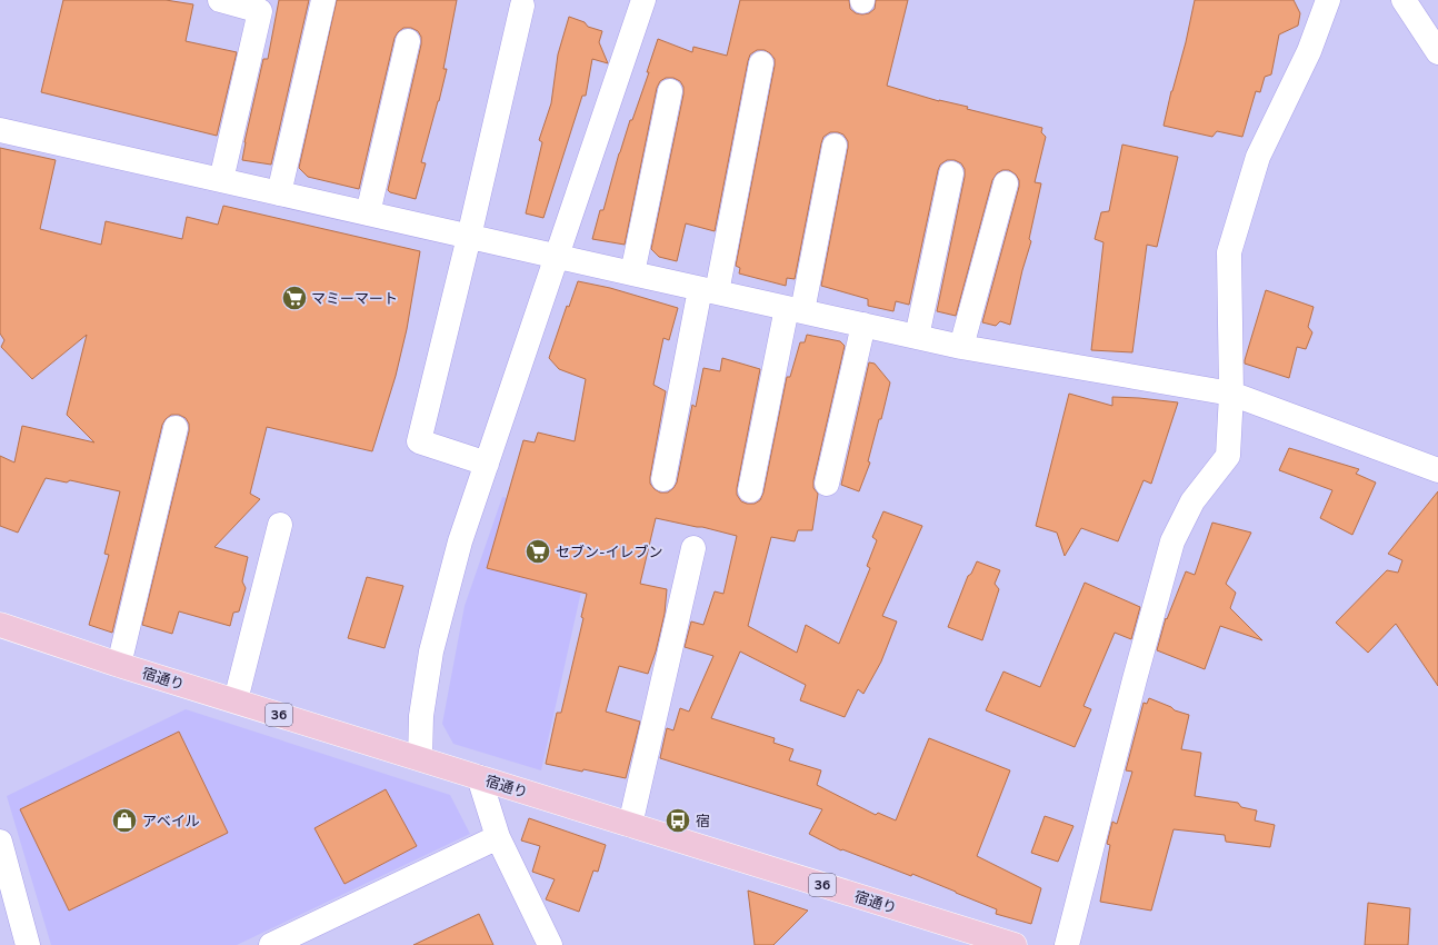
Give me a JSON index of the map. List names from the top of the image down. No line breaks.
{"streets":{"main road":["宿通り","36"]},"places":{"supermarket":["マミーマート","セブン-イレブン"],"shop":["アベイル"],"bus stop":["宿"]}}
